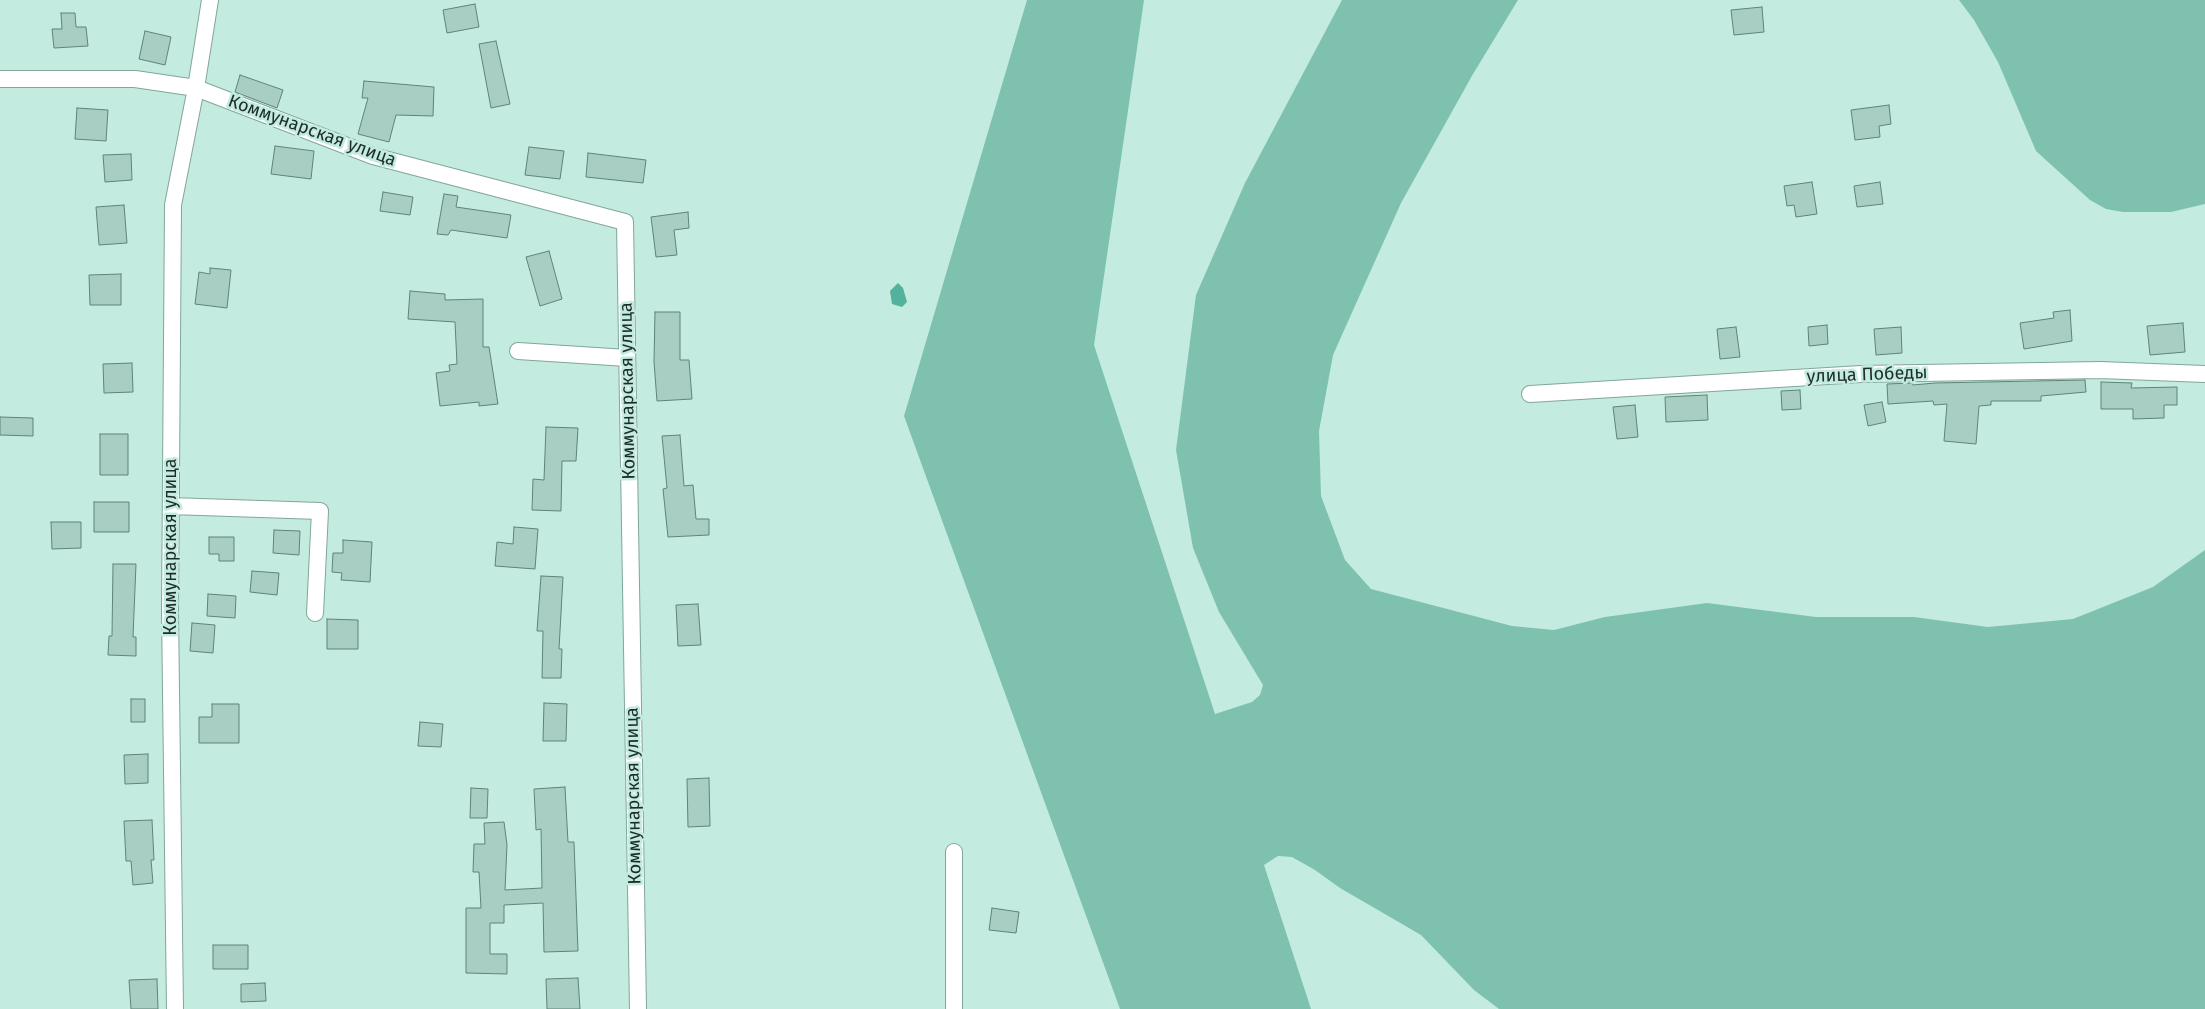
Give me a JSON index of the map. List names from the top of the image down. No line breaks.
{"streets":{"street":["Коммунарская улица","улица Победы"]}}
